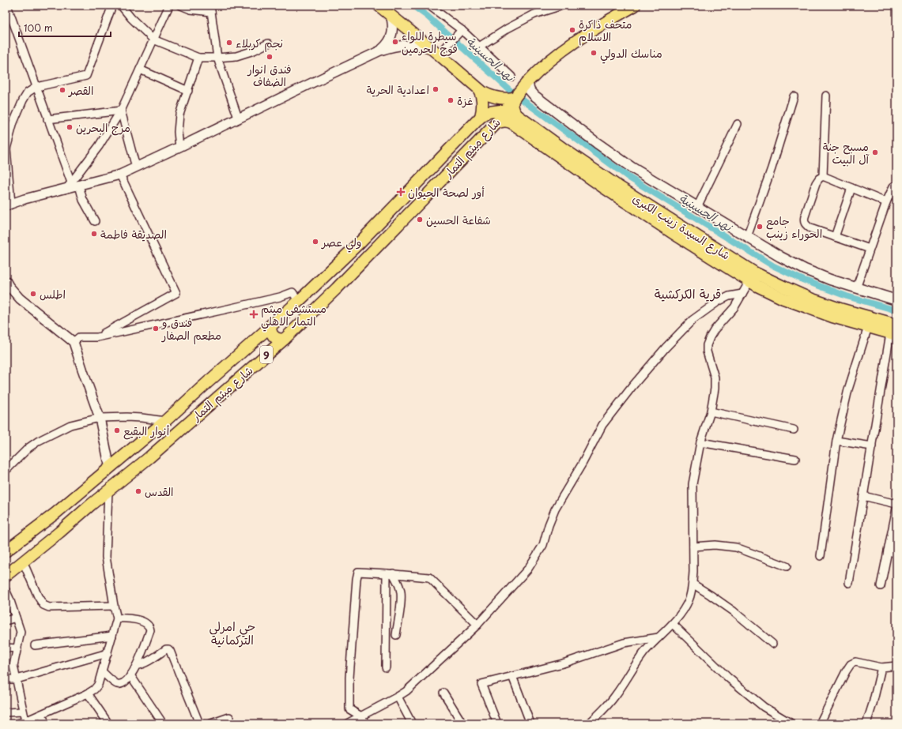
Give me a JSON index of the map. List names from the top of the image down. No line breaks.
{"streets":{"main road":["شارع ميثم التمار","شارع السيدة زينب الكبرى","9"]},"crossings":[["شارع ميثم التمار","شارع السيدة زينب الكبرى"],["شارع ميثم التمار","9"]],"districts":["قرية الكركشية","حي امرلي التركمانية"],"water":["نهر الحسينية"],"places":{"other":["متحف ذاكرة الاسلام","سيطرة اللواء فوج الحرمين","نجم كربلاء","مناسك الدولي","فندق انوار الضفاف","اعدادية الحرية","القصر","غزة","مرج البحرين","مسبح جنة آل البيت","شفاعة الحسين","جامع الحوراء زينب","الصديقة فاطمة","ولي عصر","اطلس","فندق و مطعم الصفار","أنوار البقيع","القدس"],"health":["أور لصحة الحيوان","مستشفى ميثم التمار الاهلي"]},"scale_bar":"100 m"}
